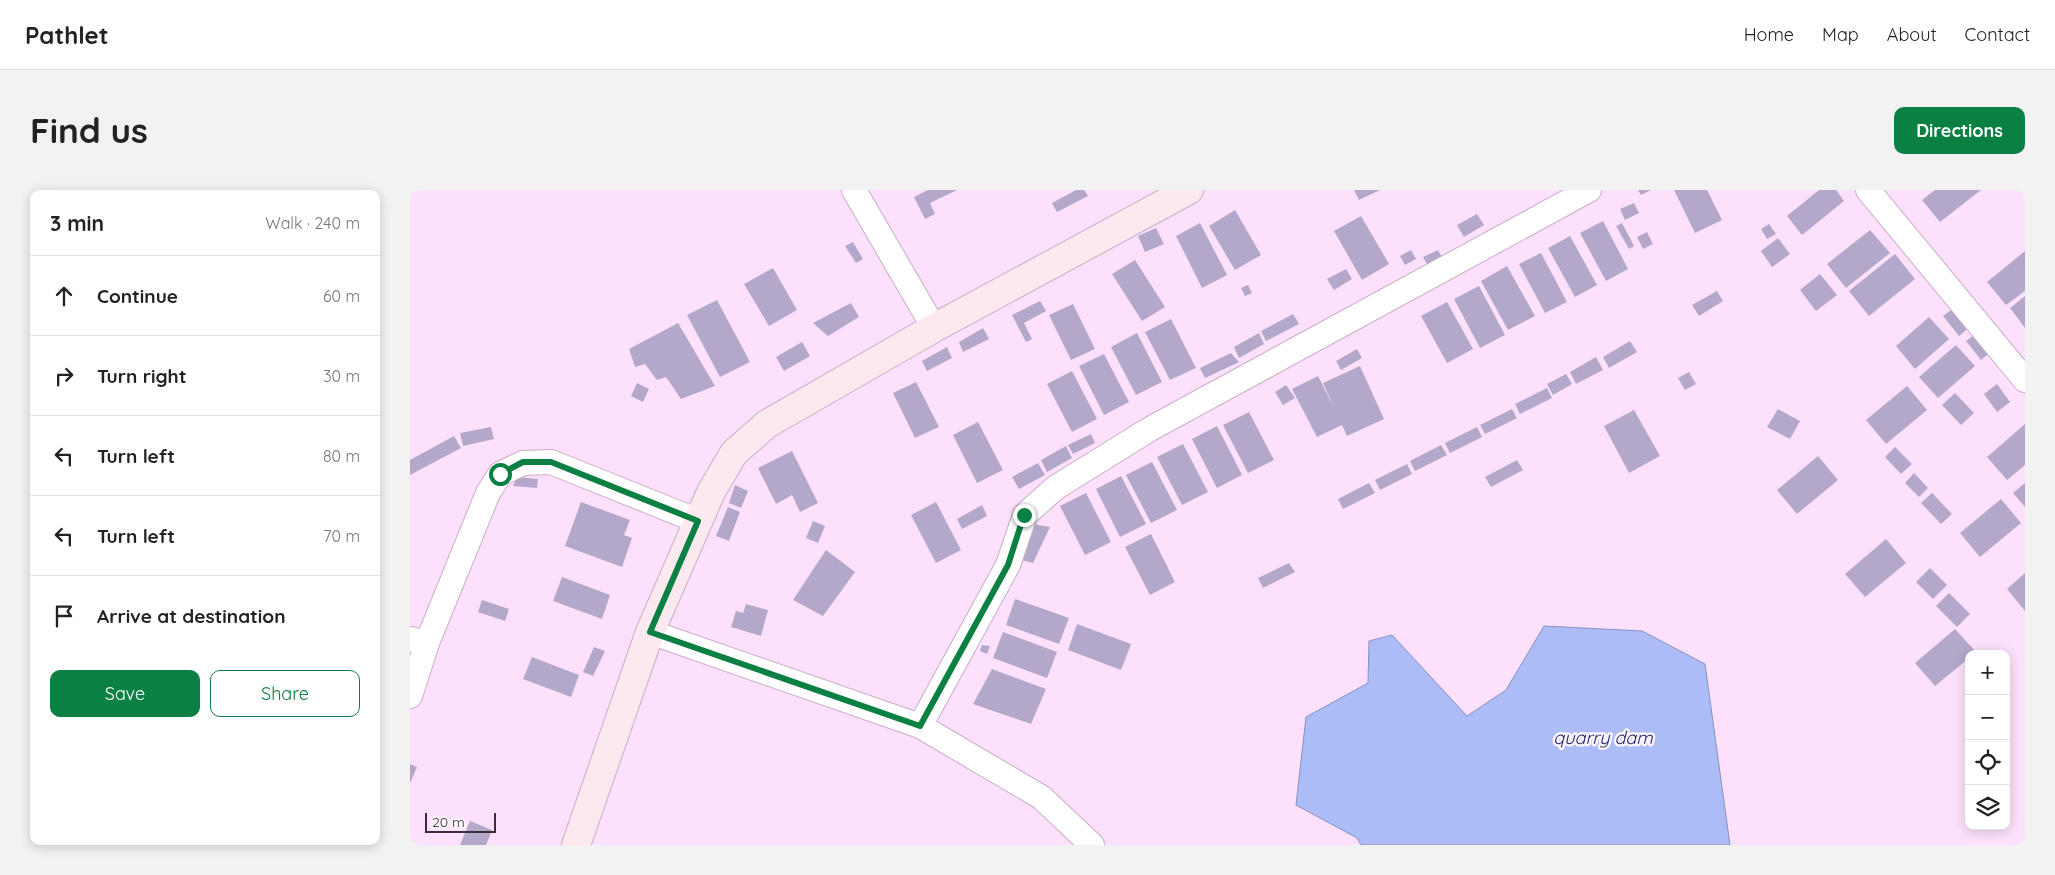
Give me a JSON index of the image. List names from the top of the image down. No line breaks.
{"water":["quarry dam"],"scale_bar":"20 m","page":{"header":"Pathlet","nav":["Home","Map","About","Contact"],"buttons":["Directions",["Save","Share"]],"title":"Find us","heading":["3 min","Walk · 240 m"],"list":[["Continue","60 m"],["Turn right","30 m"],["Turn left","80 m"],["Turn left","70 m"],"Arrive at destination"],"map_buttons":["+","−"],"scale":"20 m"}}
